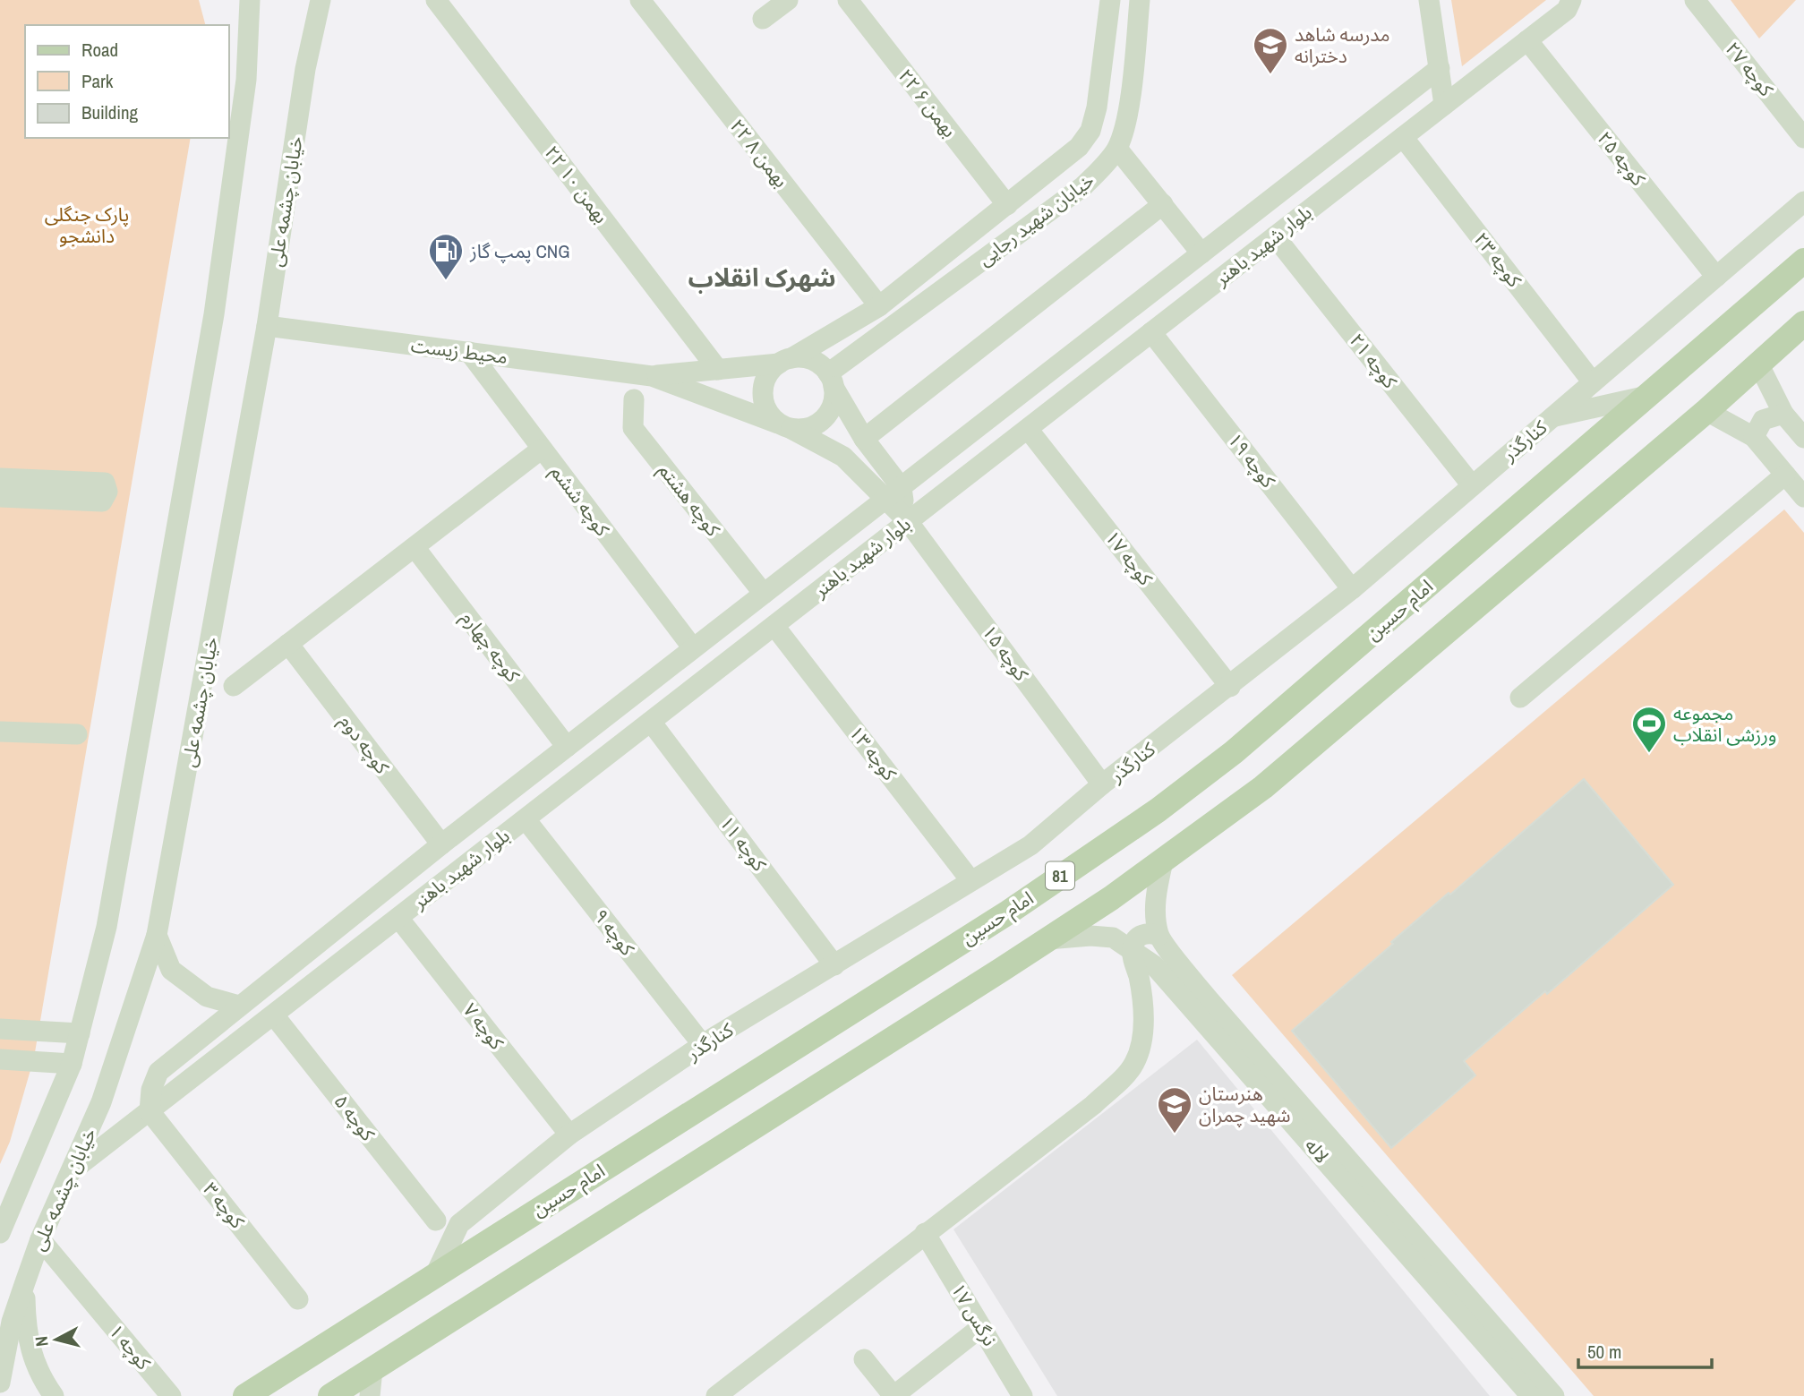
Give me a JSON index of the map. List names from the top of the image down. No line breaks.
{"streets":{"main road":["امام حسین","81"],"street":["کوچه ۲۷","۲۲ بهمن ۶","۲۲ بهمن ۸","کوچه ۲۵","۲۲ بهمن ۱۰","خیابان چشمه علی","خیابان شهید رجایی","بلوار شهید باهنر","کوچه ۲۳","محیط زیست","کوچه ۲۱","کنارگذر","کوچه ۱۹","کوچه هشتم","کوچه ششم","کوچه ۱۷","کوچه چهارم","کوچه ۱۵","کوچه دوم","کوچه ۱۳","کوچه ۱۱","کوچه ۹","کوچه ۷","کوچه ۵","لاله","کوچه ۳","نرگس ۱۷","کوچه ۱"]},"crossings":[["۲۲ بهمن ۶","خیابان شهید رجایی"],["۲۲ بهمن ۸","خیابان شهید رجایی"],["کوچه ۲۵","بلوار شهید باهنر"],["کوچه ۲۵","کنارگذر"],["۲۲ بهمن ۱۰","محیط زیست"],["خیابان چشمه علی","بلوار شهید باهنر"],["خیابان چشمه علی","محیط زیست"],["خیابان چشمه علی","کوچه ۱"],["خیابان شهید رجایی","محیط زیست"],["بلوار شهید باهنر","کوچه ۲۳"],["بلوار شهید باهنر","محیط زیست"],["بلوار شهید باهنر","کوچه ۲۱"],["بلوار شهید باهنر","کوچه ۱۹"],["بلوار شهید باهنر","کوچه هشتم"],["بلوار شهید باهنر","کوچه ششم"],["بلوار شهید باهنر","کوچه ۱۷"],["بلوار شهید باهنر","کوچه چهارم"],["بلوار شهید باهنر","کوچه ۱۵"],["بلوار شهید باهنر","کوچه دوم"],["بلوار شهید باهنر","کوچه ۱۳"],["بلوار شهید باهنر","کوچه ۱۱"],["بلوار شهید باهنر","کوچه ۹"],["بلوار شهید باهنر","کوچه ۷"],["بلوار شهید باهنر","کوچه ۵"],["بلوار شهید باهنر","کوچه ۳"],["کوچه ۲۳","کنارگذر"],["محیط زیست","کوچه ششم"],["کوچه ۲۱","کنارگذر"],["کنارگذر","کوچه ۱۹"],["کنارگذر","کوچه ۱۷"],["کنارگذر","امام حسین"],["کنارگذر","کوچه ۱۵"],["کنارگذر","کوچه ۱۳"],["کنارگذر","کوچه ۱۱"],["کنارگذر","کوچه ۹"],["کنارگذر","کوچه ۷"],["81","لاله"]],"districts":["شهرک انقلاب"],"parks":["پارک جنگلی دانشجو"],"places":{"school or university":["مدرسه شاهد دخترانه","هنرستان شهید چمران"],"fuel station":["پمپ گاز CNG"],"sports":["مجموعه ورزشی انقلاب"]},"legend":["Road","Park","Building"],"scale_bar":"50 m","north":"left"}
